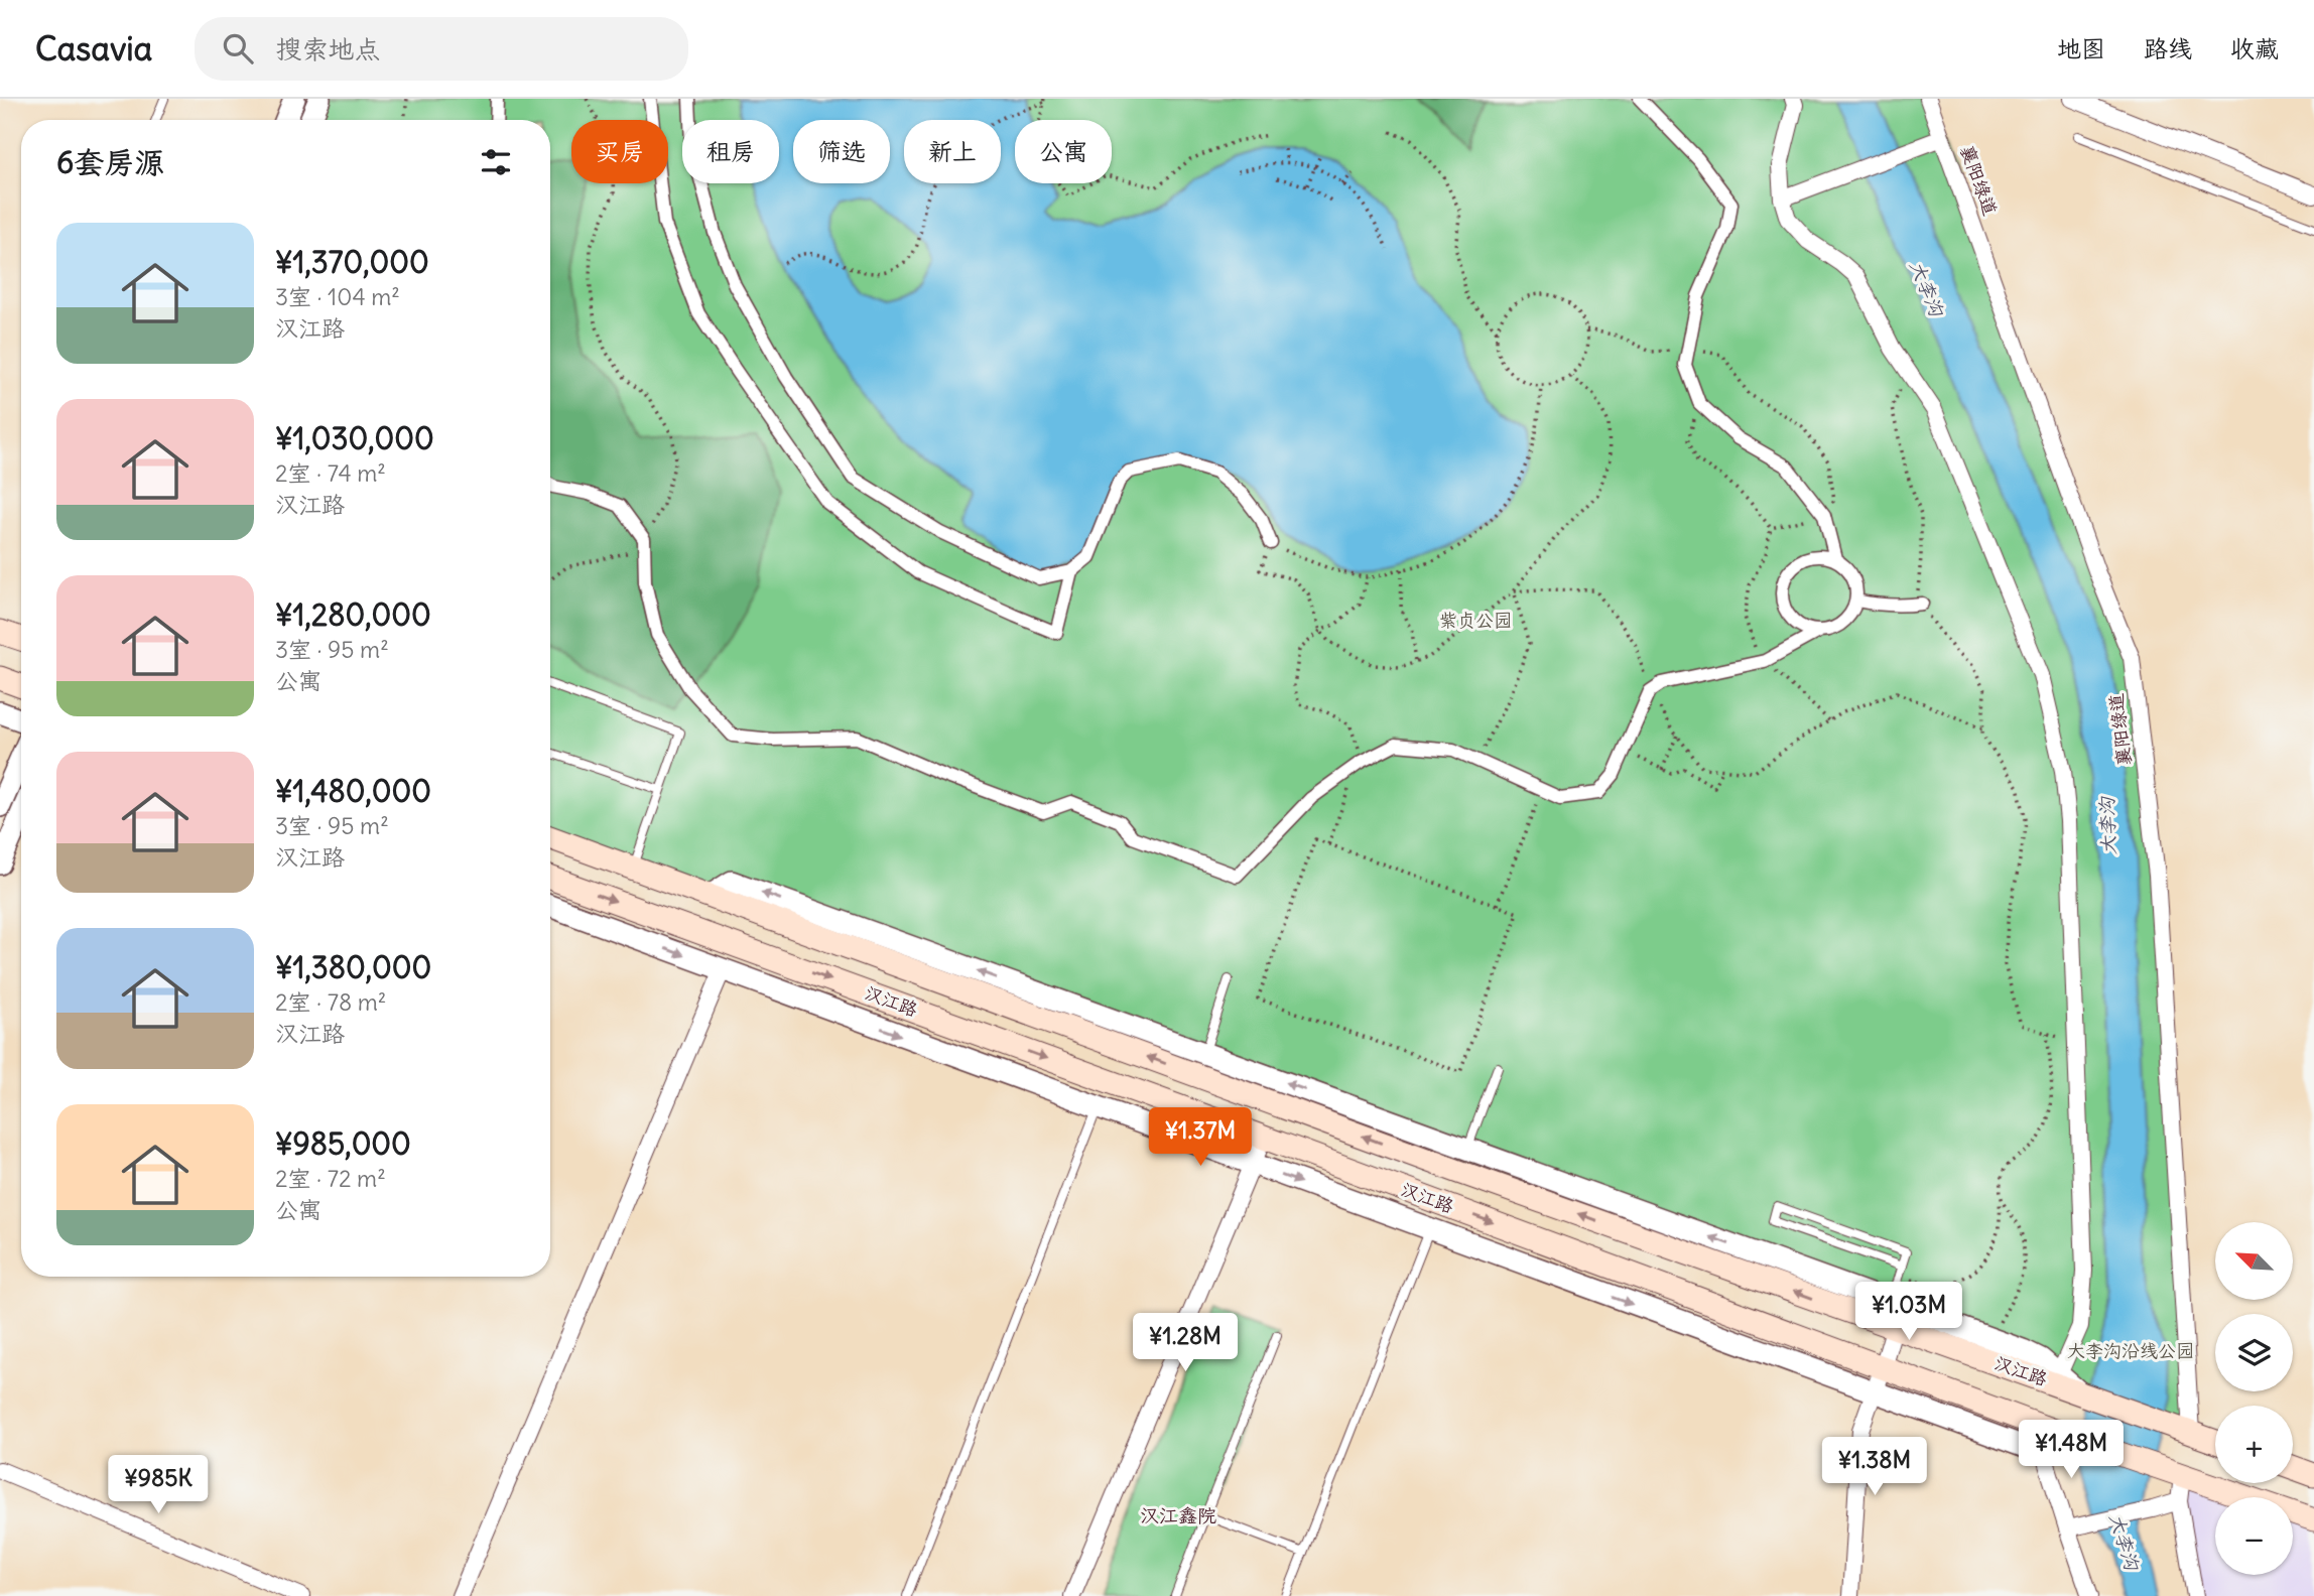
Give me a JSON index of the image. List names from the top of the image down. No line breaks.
{"streets":{"main road":["汉江路"],"street":["襄阳绿道"]},"crossings":[["襄阳绿道","汉江路"]],"districts":["汉江鑫院"],"water":["大李沟"],"parks":["紫贞公园","大李沟沿线公园"],"north":"top left","page":{"header":"Casavia","search":"搜索地点","nav":["地图","路线","收藏"],"chip":["买房","租房","筛选","新上","公寓"],"heading":"6套房源","list":[{"name":"¥1,370,000","note":"3室 · 104 m² · 汉江路"},{"name":"¥1,030,000","note":"2室 · 74 m² · 汉江路"},{"name":"¥1,280,000","note":"3室 · 95 m² · 公寓"},{"name":"¥1,480,000","note":"3室 · 95 m² · 汉江路"},{"name":"¥1,380,000","note":"2室 · 78 m² · 汉江路"},{"name":"¥985,000","note":"2室 · 72 m² · 公寓"}],"price":["¥1.37M","¥1.03M","¥1.28M","¥1.48M","¥1.38M","¥985K"],"map_buttons":["+","−"]}}
